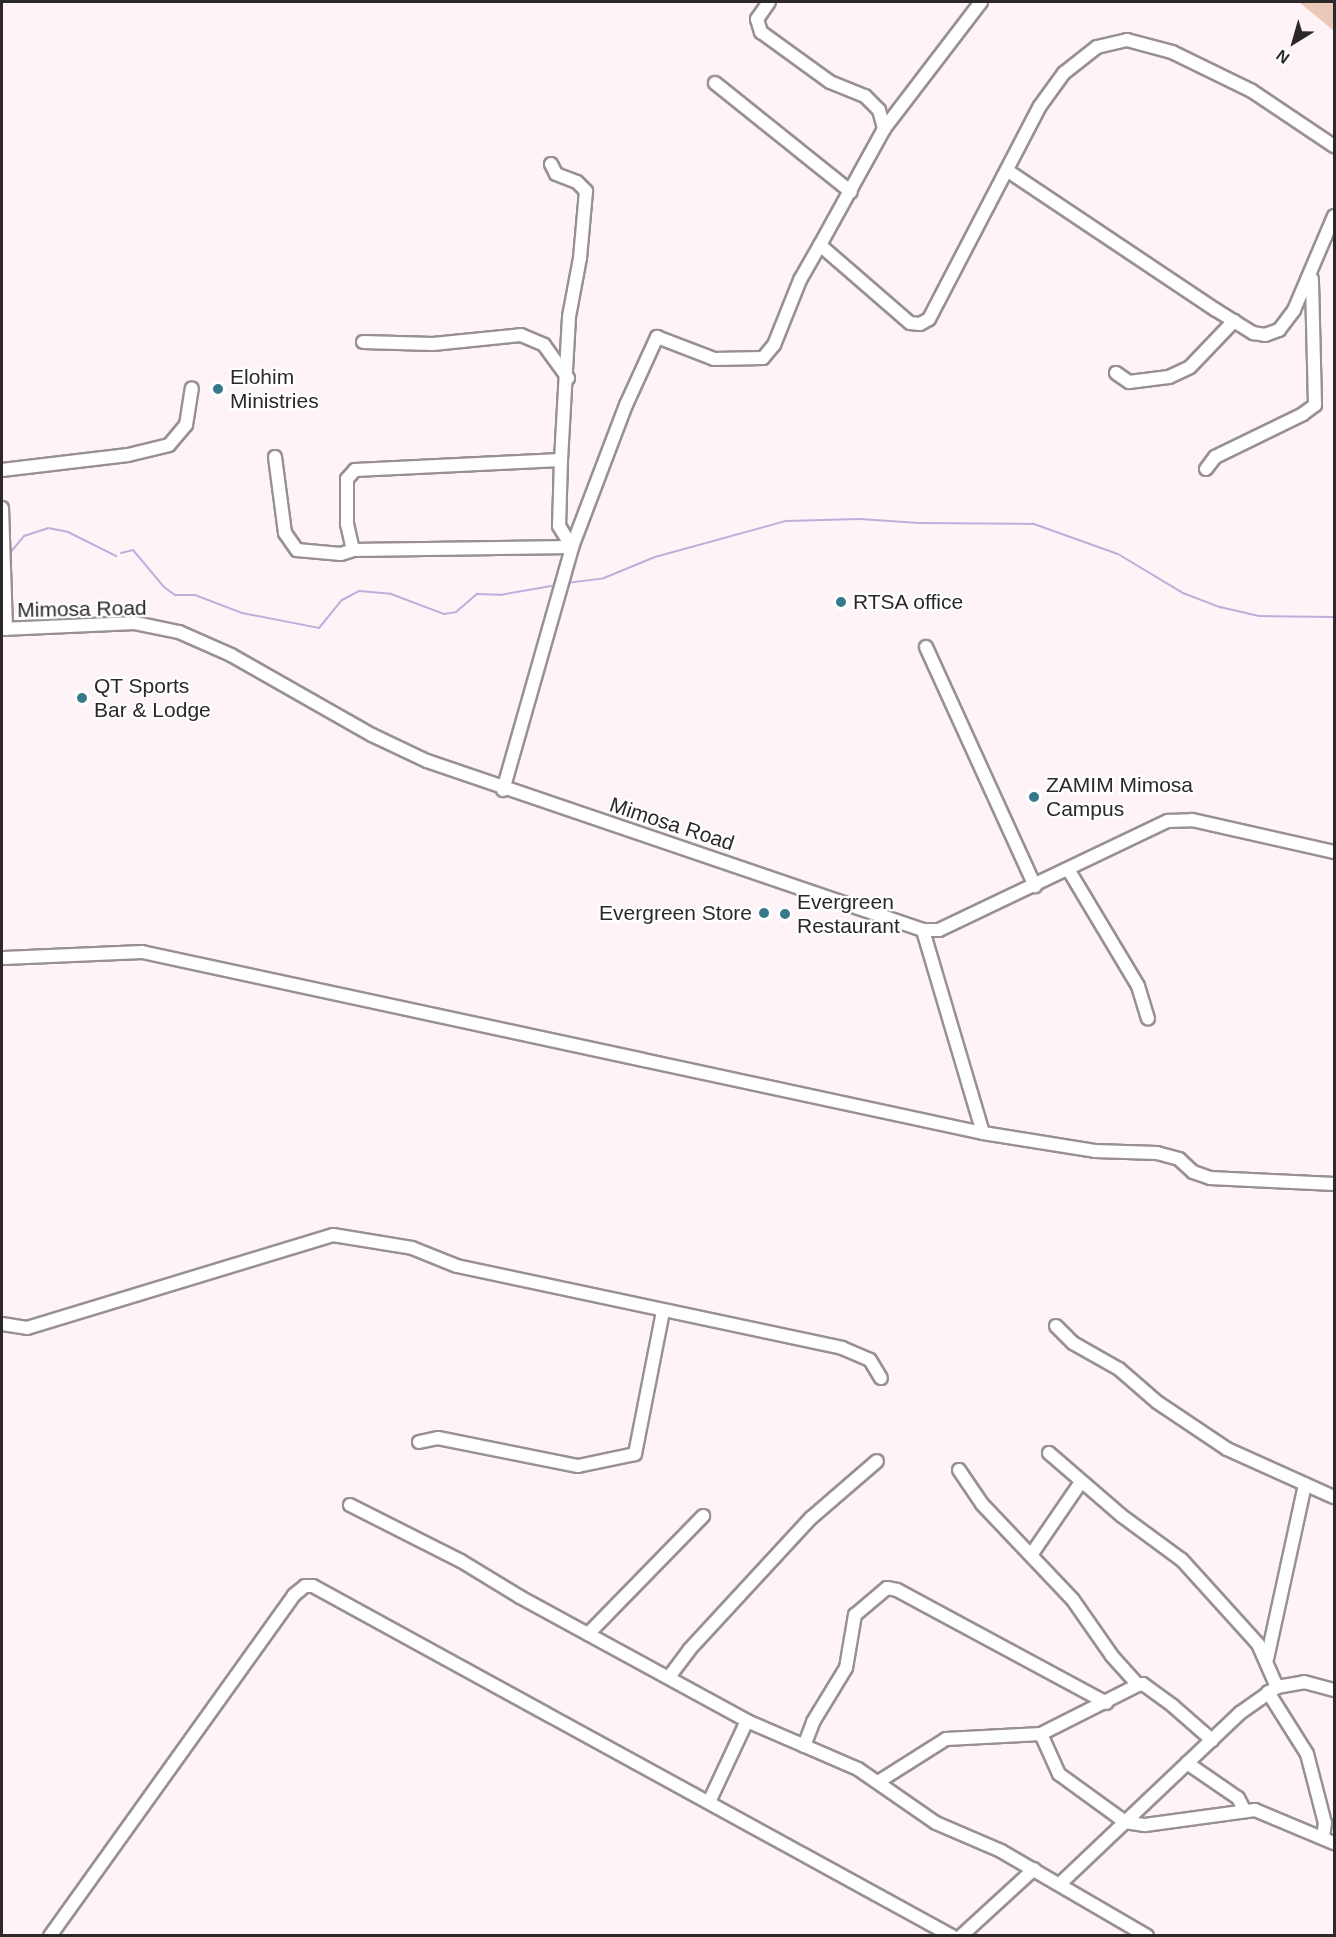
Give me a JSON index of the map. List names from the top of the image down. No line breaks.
{"streets":{"street":["Mimosa Road"]},"places":["Elohim Ministries","RTSA office","QT Sports Bar & Lodge","ZAMIM Mimosa Campus","Evergreen Store","Evergreen Restaurant"],"north":"bottom left"}
